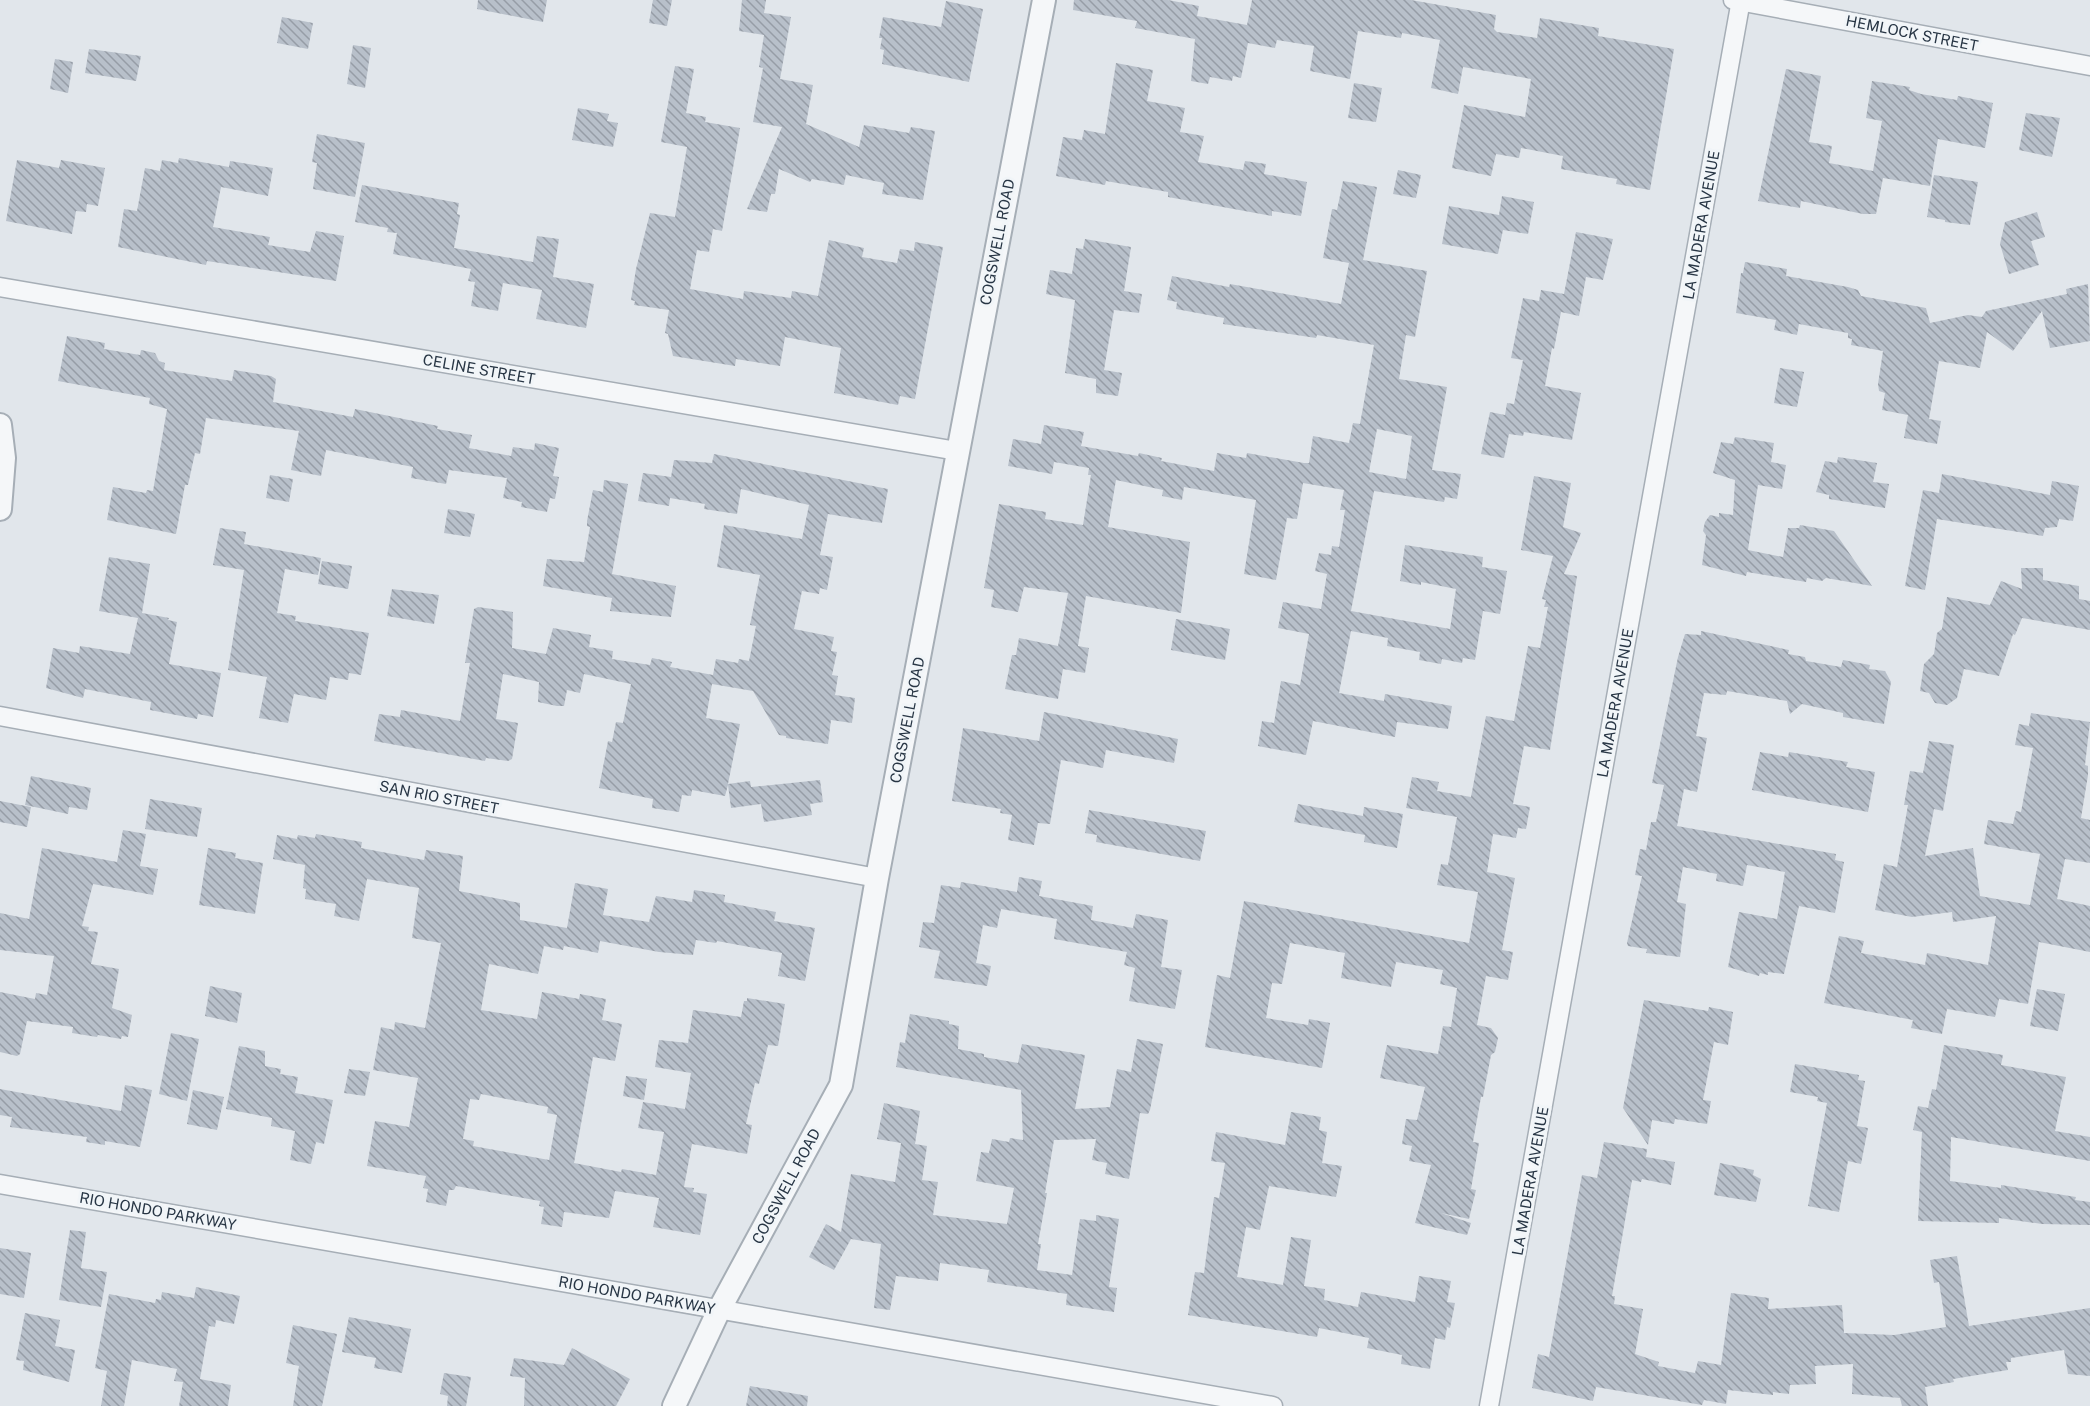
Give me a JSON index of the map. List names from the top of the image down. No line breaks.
{"streets":{"street":["HEMLOCK STREET","LA MADERA AVENUE","COGSWELL ROAD","CELINE STREET","SAN RIO STREET","RIO HONDO PARKWAY"]},"crossings":[["HEMLOCK STREET","LA MADERA AVENUE"],["COGSWELL ROAD","CELINE STREET"],["COGSWELL ROAD","SAN RIO STREET"],["COGSWELL ROAD","RIO HONDO PARKWAY"]]}
